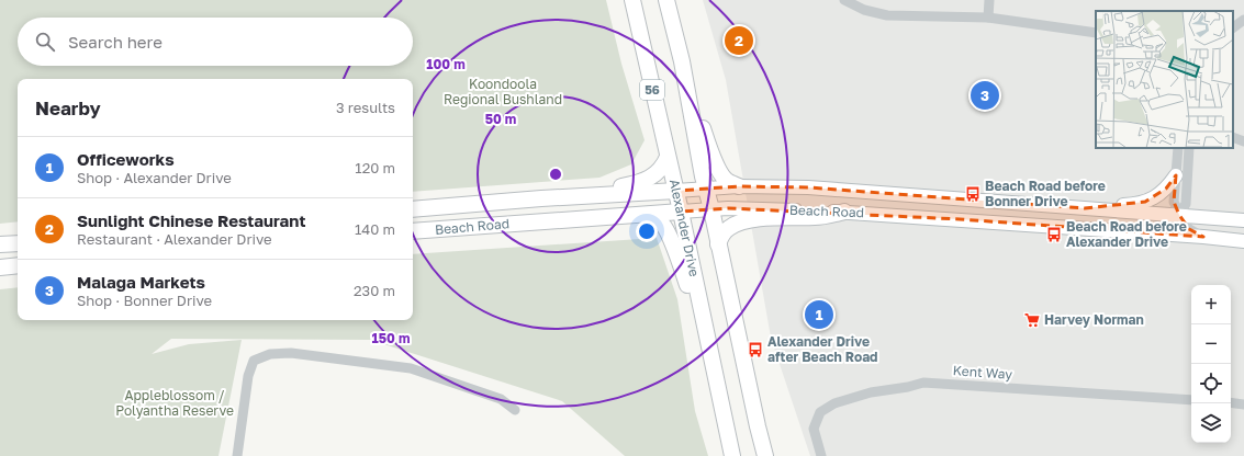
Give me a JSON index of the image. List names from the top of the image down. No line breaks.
{"streets":{"main road":["56","Beach Road","Alexander Drive"],"street":["Kent Way"]},"crossings":[["Beach Road","Alexander Drive"]],"parks":["Koondoola Regional Bushland","Appleblossom / Polyantha Reserve"],"places":{"bus stop":["Beach Road before Bonner Drive","Beach Road before Alexander Drive","Alexander Drive after Beach Road"],"supermarket":["Harvey Norman"]},"page":{"search":"Search here","pins":["2","3","1"],"heading":["Nearby","3 results"],"list":[{"mark":"1","name":"Officeworks","note":"Shop · Alexander Drive","value":"120 m"},{"mark":"2","name":"Sunlight Chinese Restaurant","note":"Restaurant · Alexander Drive","value":"140 m"},{"mark":"3","name":"Malaga Markets","note":"Shop · Bonner Drive","value":"230 m"}],"map_buttons":["+","−"]},"rings":["100 m","50 m","150 m"]}
